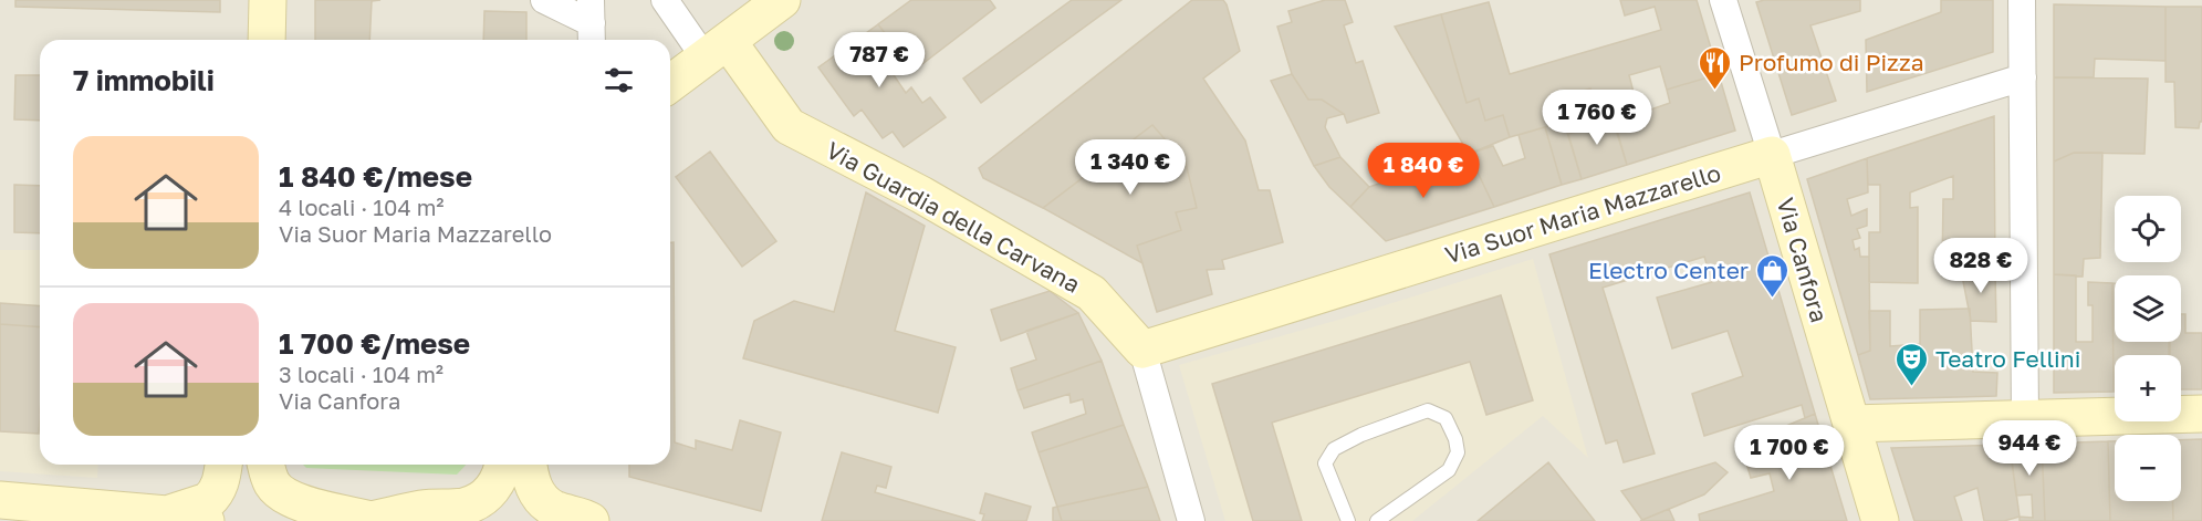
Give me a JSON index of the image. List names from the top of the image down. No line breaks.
{"streets":{"street":["Via Suor Maria Mazzarello","Via Guardia della Carvana","Via Canfora"]},"crossings":[["Via Suor Maria Mazzarello","Via Guardia della Carvana"],["Via Suor Maria Mazzarello","Via Canfora"]],"places":{"restaurant":["Profumo di Pizza"],"shop":["Electro Center"],"theatre":["Teatro Fellini"]},"page":{"price":["787 €","1 760 €","1 340 €","1 840 €","828 €","944 €","1 700 €"],"heading":"7 immobili","list":[{"name":"1 840 €/mese","note":"4 locali · 104 m² · Via Suor Maria Mazzarello"},{"name":"1 700 €/mese","note":"3 locali · 104 m² · Via Canfora"}],"map_buttons":["+","−"]}}
